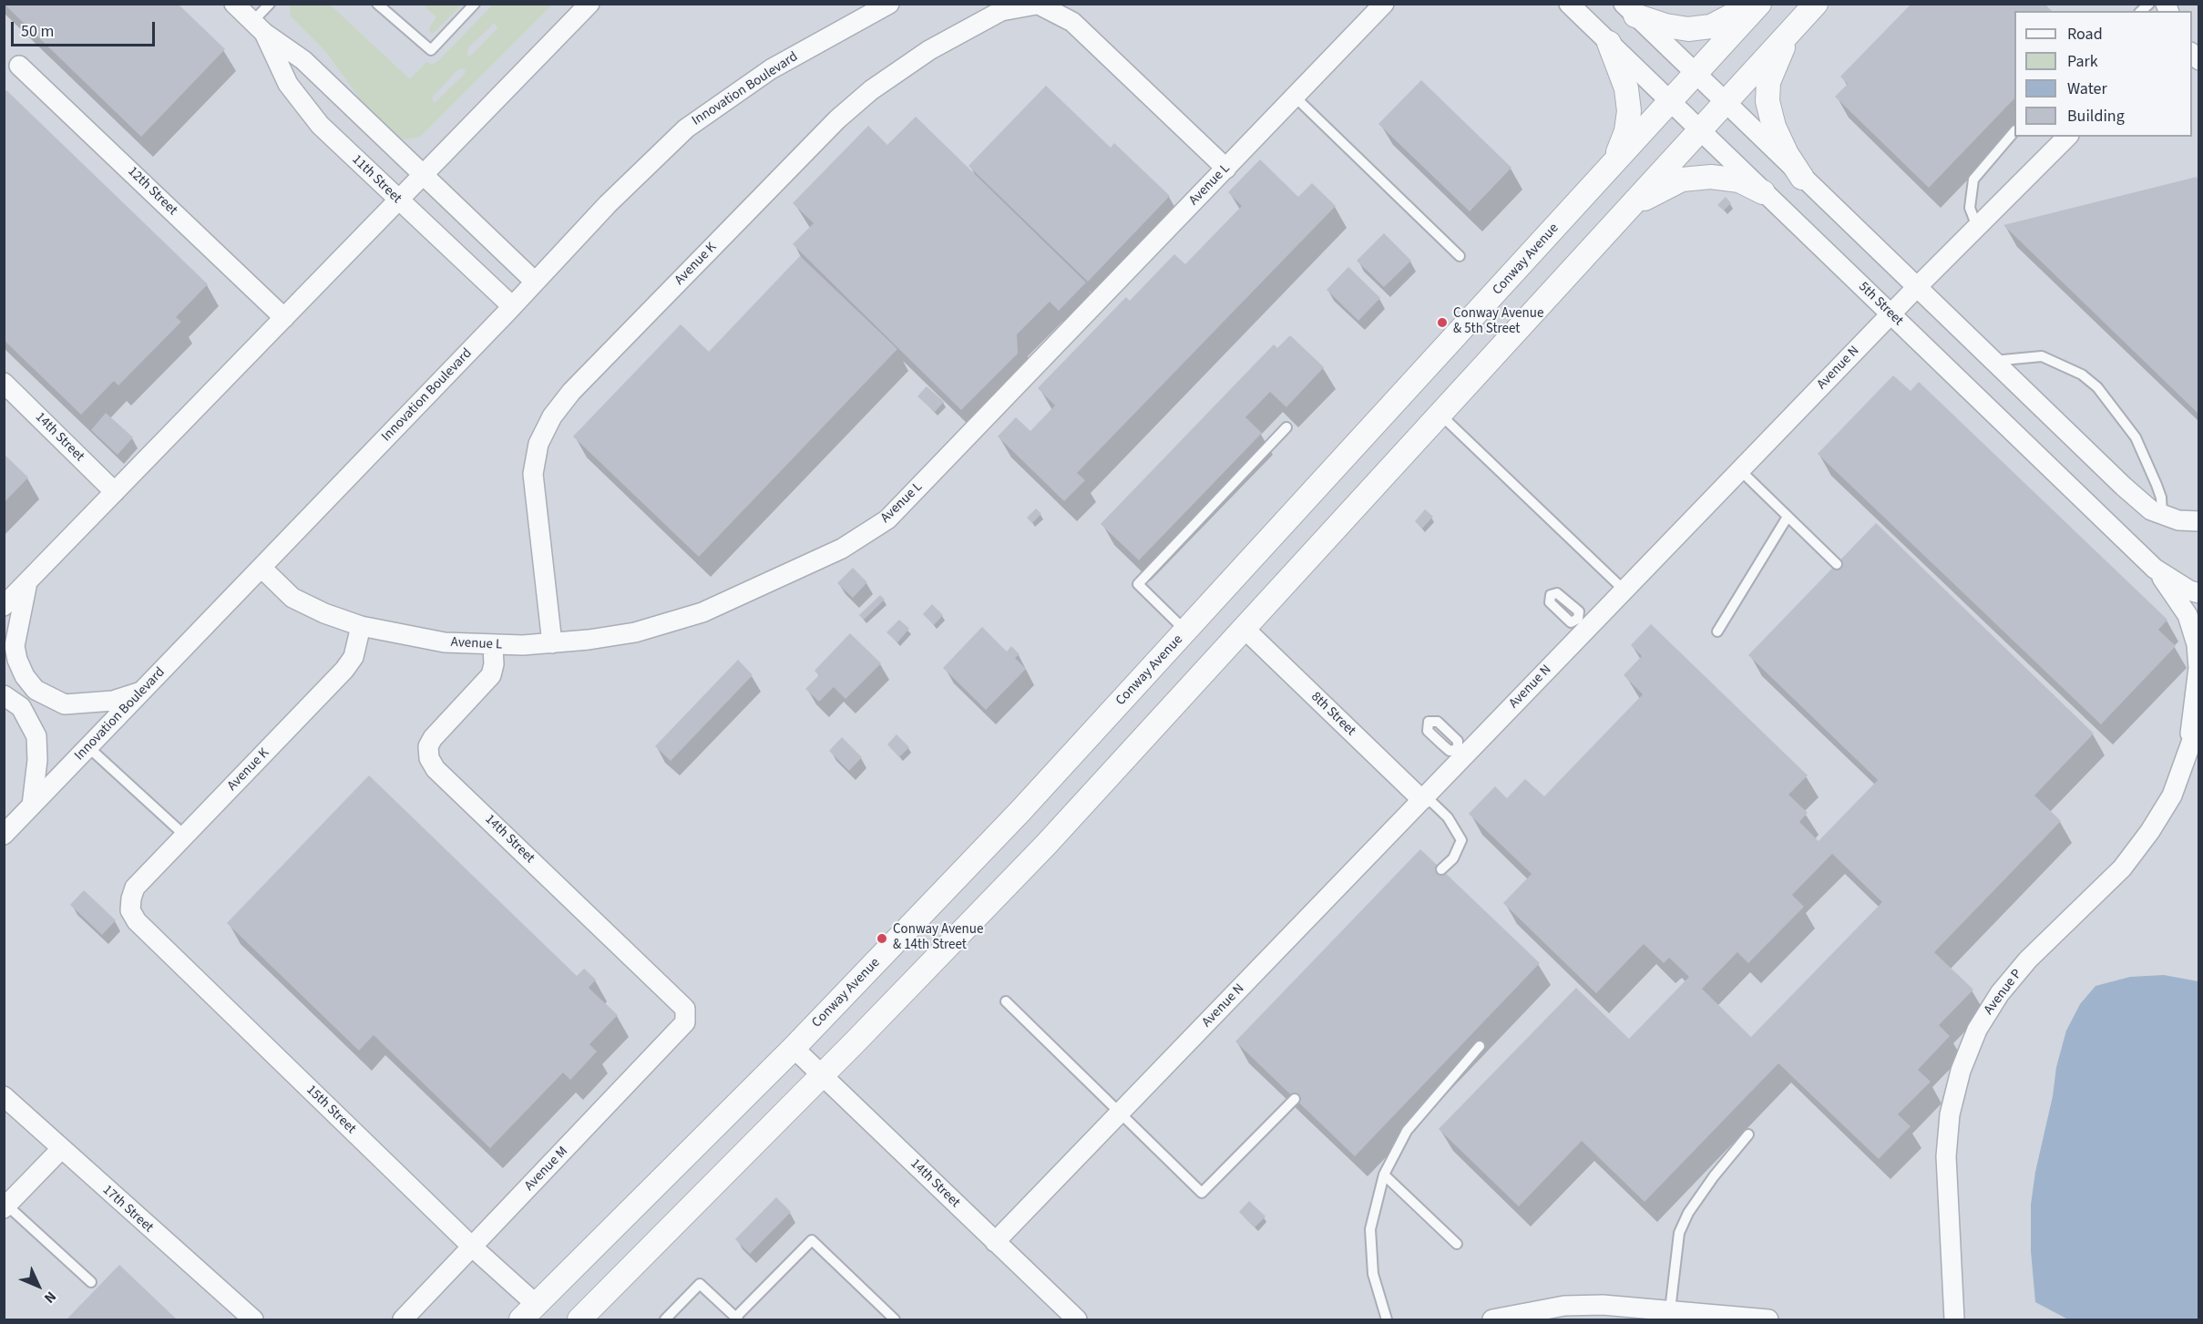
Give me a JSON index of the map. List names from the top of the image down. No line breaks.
{"streets":{"street":["Innovation Boulevard","11th Street","Avenue L","12th Street","Conway Avenue","Avenue K","5th Street","Avenue N","14th Street","8th Street","Avenue P","15th Street","Avenue M","17th Street"]},"crossings":[["Innovation Boulevard","11th Street"],["Innovation Boulevard","Avenue L"],["Avenue L","Avenue K"],["Avenue L","14th Street"],["Conway Avenue","5th Street"],["Conway Avenue","14th Street"],["Conway Avenue","15th Street"],["Avenue K","15th Street"],["5th Street","Avenue N"],["Avenue N","14th Street"],["Avenue N","8th Street"],["14th Street","Avenue M"],["15th Street","Avenue M"]],"places":["Conway Avenue & 5th Street","Conway Avenue & 14th Street"],"legend":["Road","Park","Water","Building"],"scale_bar":"50 m","north":"bottom right"}
